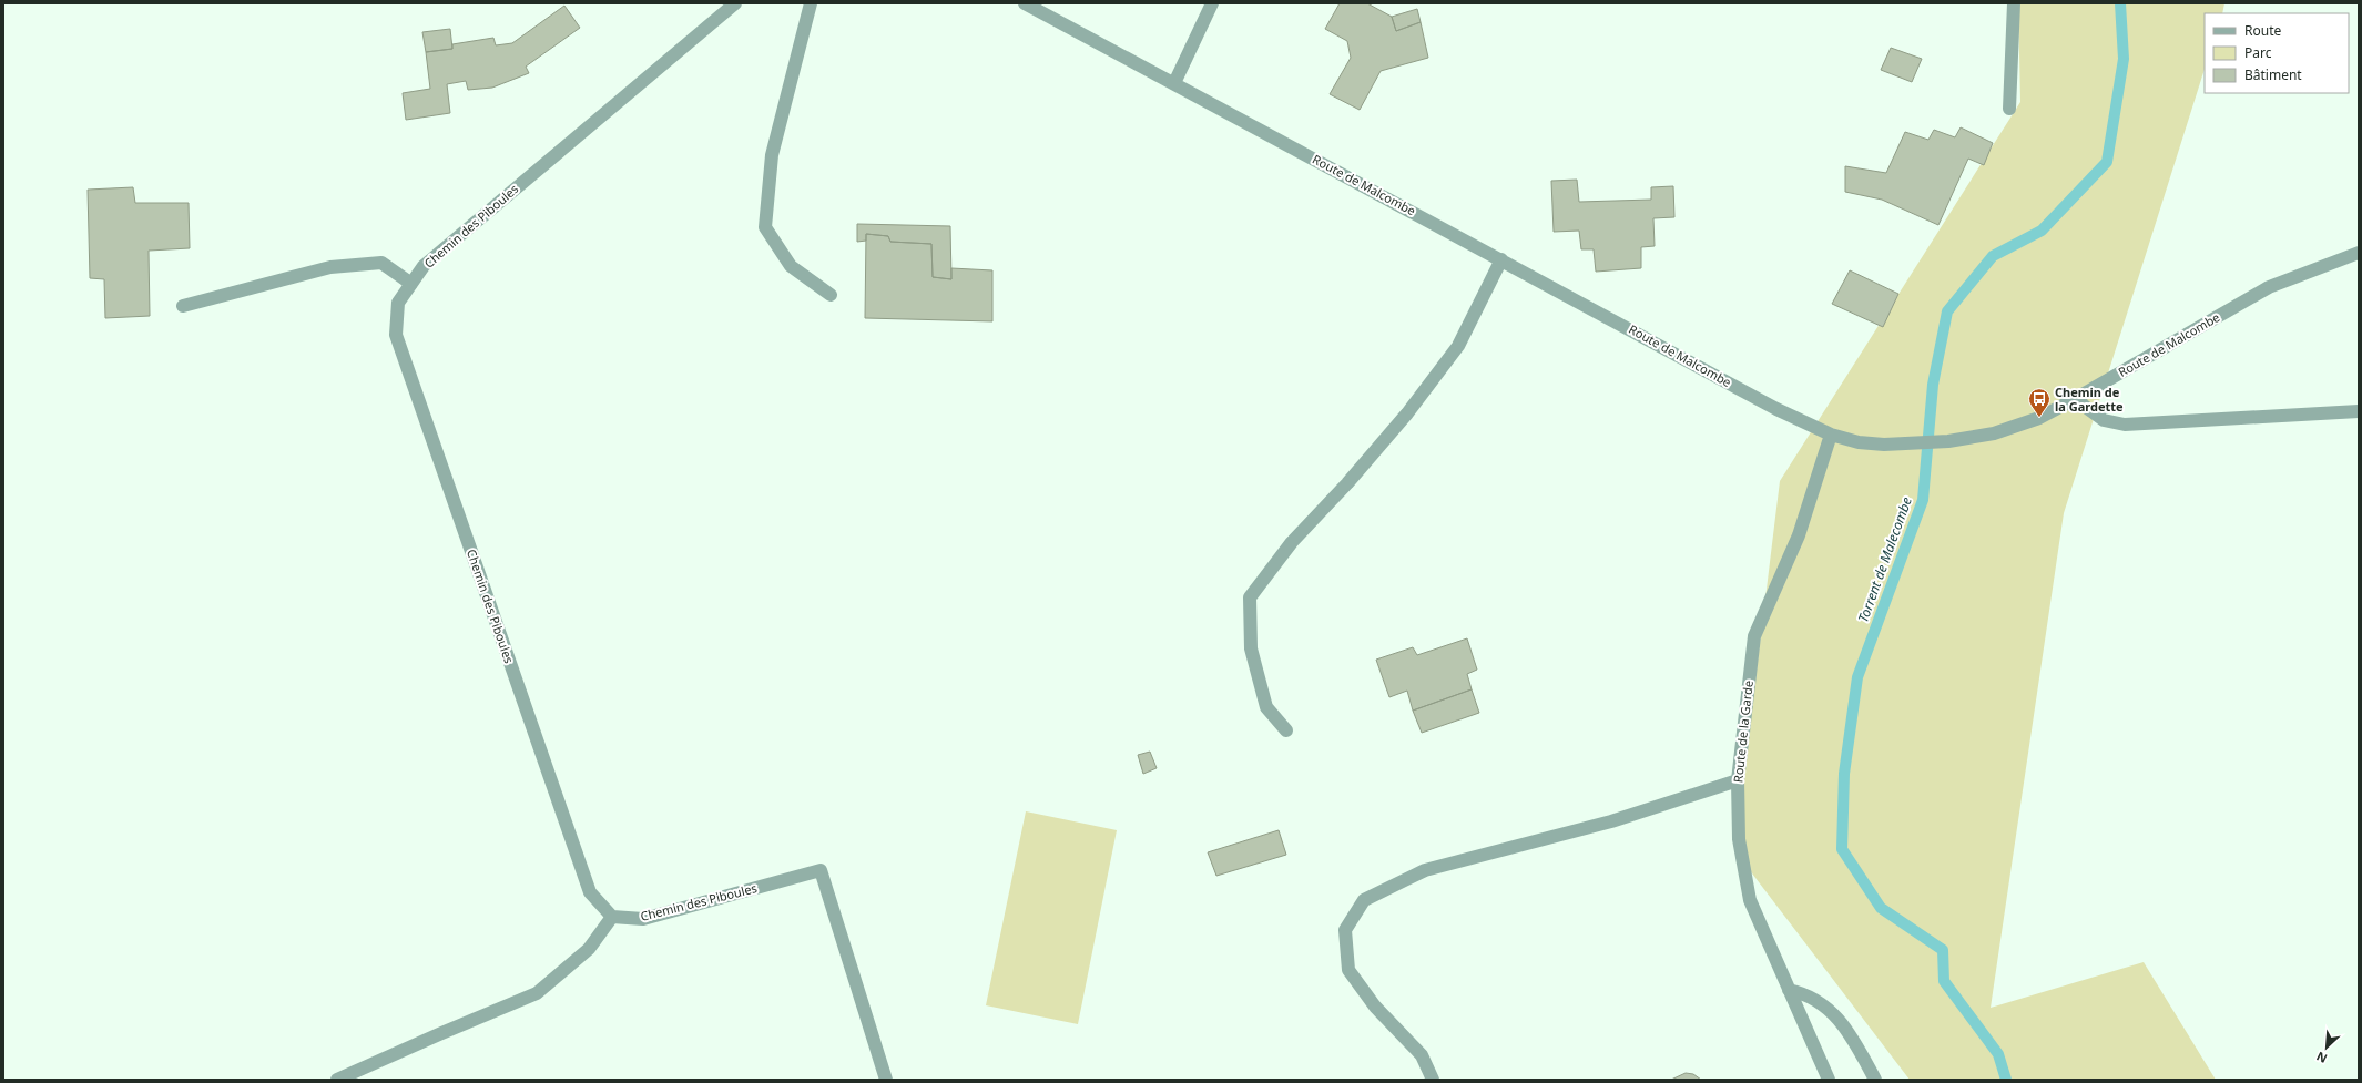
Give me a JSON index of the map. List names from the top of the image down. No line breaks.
{"streets":{"street":["Route de Malcombe","Chemin des Piboules","Route de la Garde"]},"crossings":[["Route de Malcombe","Route de la Garde"]],"water":["Torrent de Malecombe"],"places":{"bus stop":["Chemin de la Gardette"]},"legend":["Route","Parc","Bâtiment"],"north":"bottom left"}
